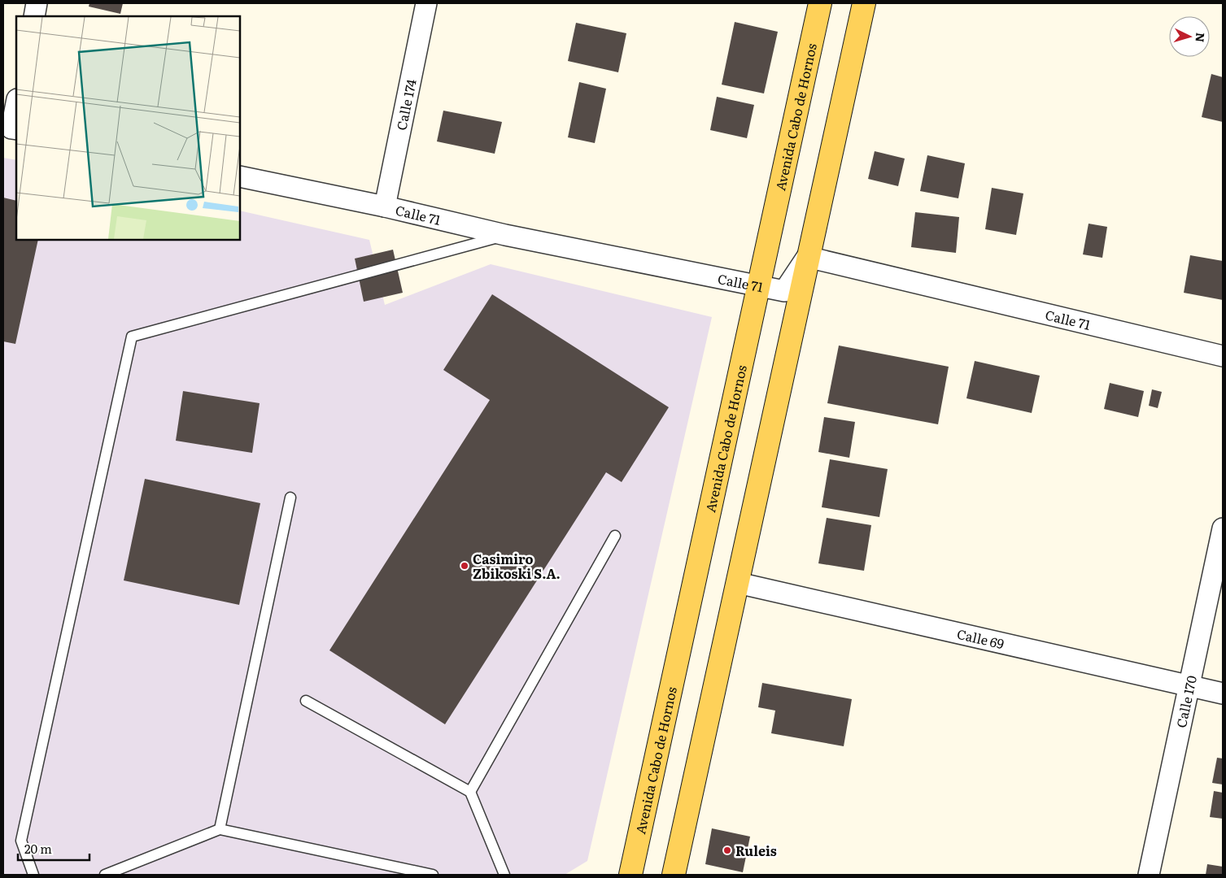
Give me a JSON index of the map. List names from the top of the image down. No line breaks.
{"streets":{"main road":["Avenida Cabo de Hornos"],"street":["Calle 174","Calle 71","Calle 69","Calle 170"]},"crossings":[["Calle 174","Calle 71"],["Avenida Cabo de Hornos","Calle 71"],["Calle 69","Calle 170"]],"places":["Casimiro Zbikoski S.A.","Ruleis"],"scale_bar":"20 m","north":"right"}
